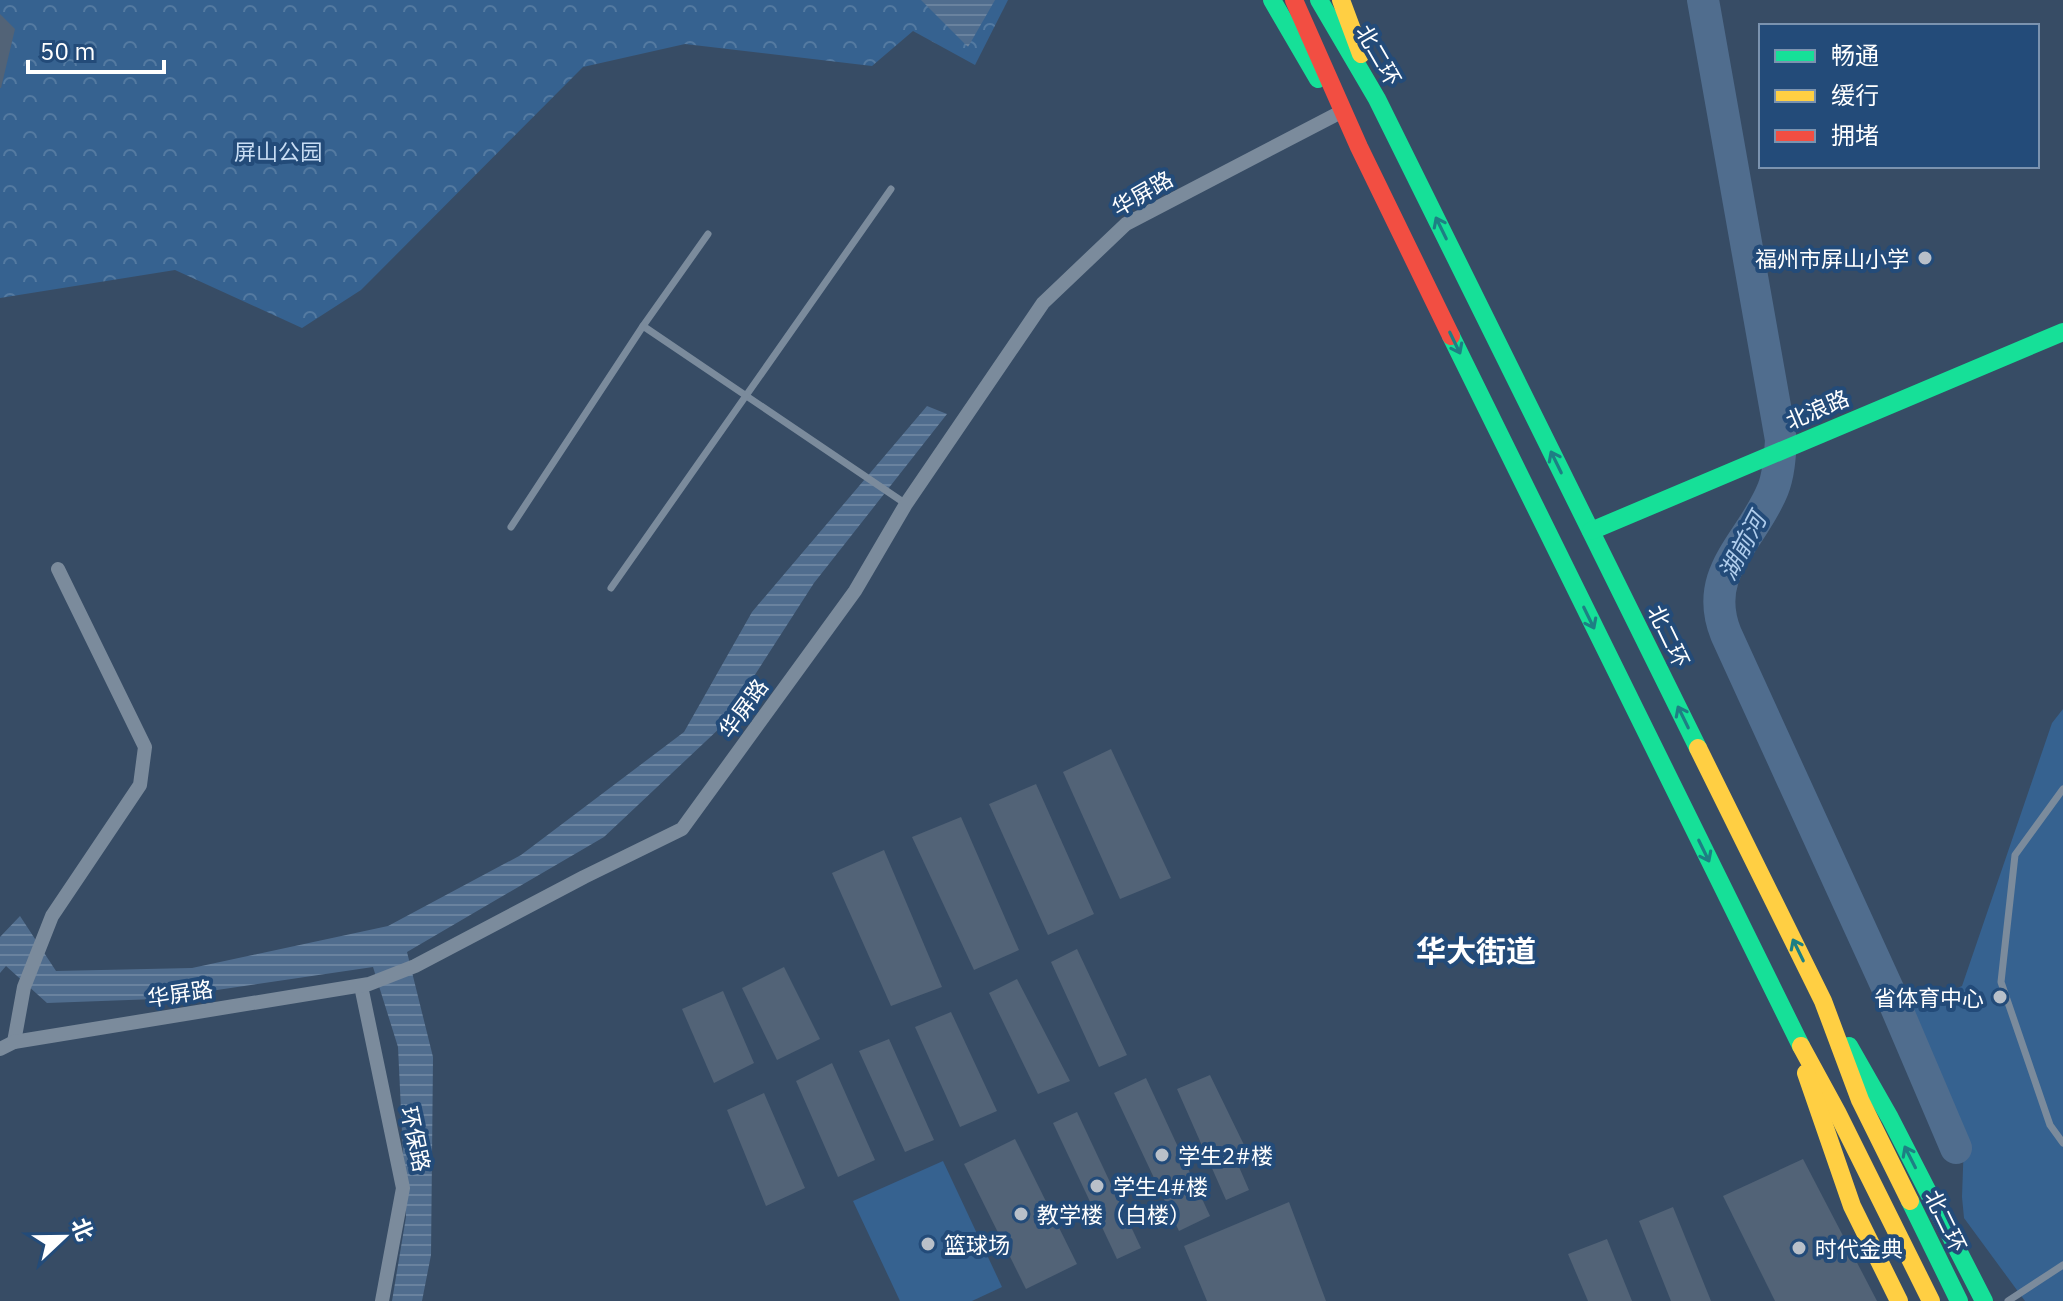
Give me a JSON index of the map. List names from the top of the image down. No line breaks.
{"streets":{"main road":["北二环","北浪路"],"street":["华屏路","环保路"]},"crossings":[["北二环","北浪路"],["华屏路","环保路"]],"districts":["华大街道"],"water":["湖前河"],"parks":["屏山公园"],"places":["福州市屏山小学","省体育中心","学生2#楼","学生4#楼","教学楼（白楼）","篮球场","时代金典"],"legend":["畅通","缓行","拥堵"],"scale_bar":"50 m","north":"right"}
